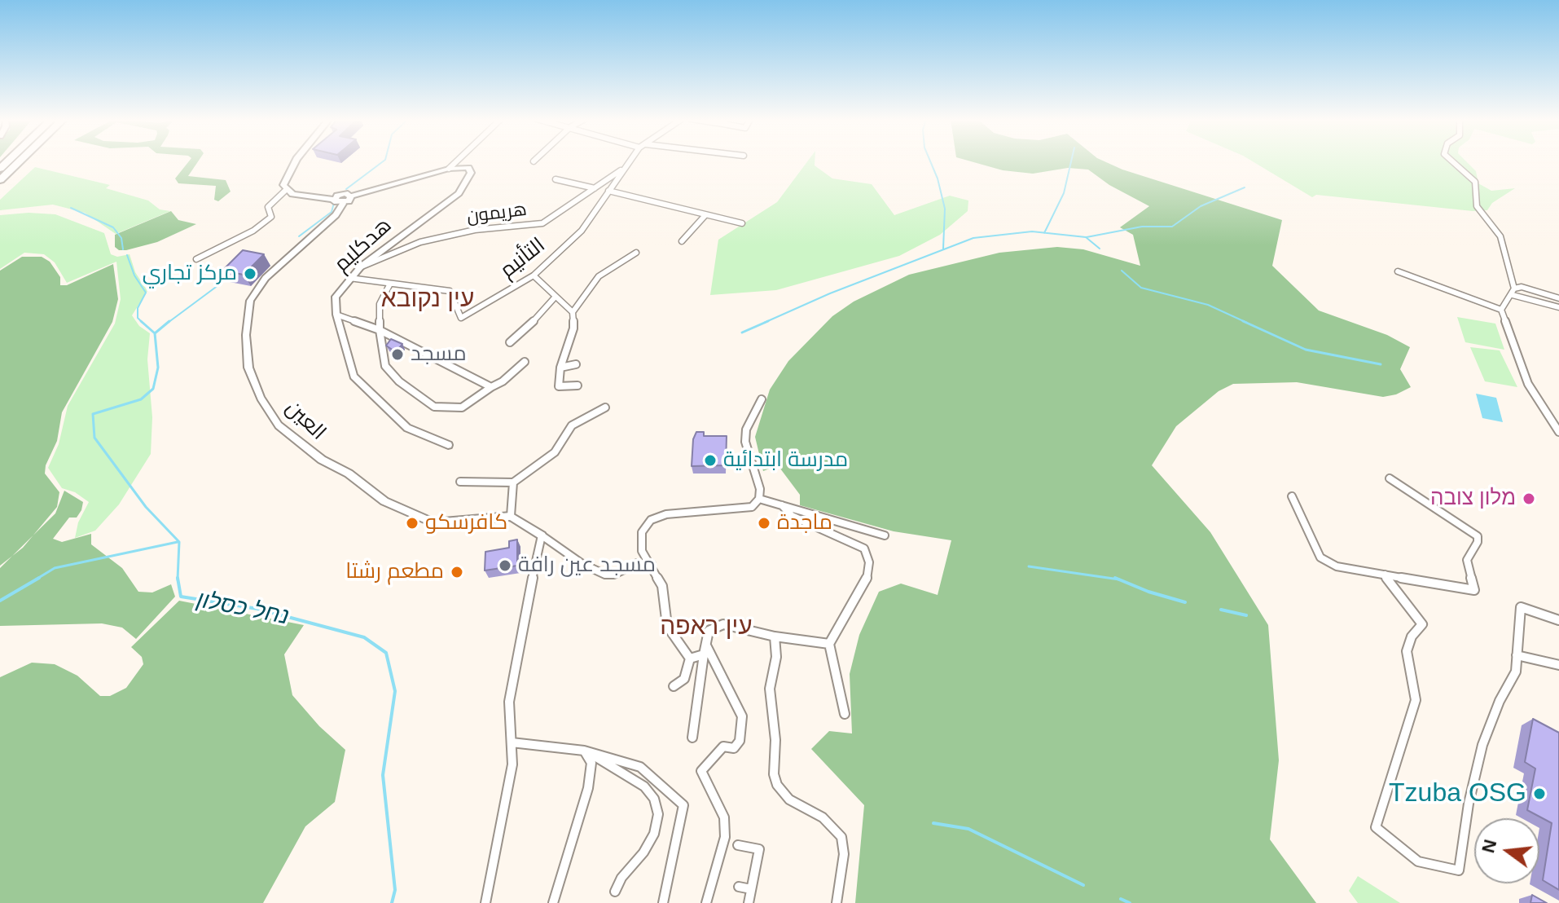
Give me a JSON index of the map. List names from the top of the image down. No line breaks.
{"streets":{"street":["هريمون","هدكليم","التأنيم","العين"]},"crossings":[["هريمون","هدكليم"],["هريمون","التأنيم"],["هدكليم","التأنيم"]],"districts":["עין נקובא","עין ראפה"],"water":["נחל כסלון"],"places":["مركز تجاري","مسجد","مدرسة ابتدائية","מלון צובה","كافرسكو","ماجدة","مسجد عين رافة","مطعم رشتا","Tzuba OSG"],"north":"left"}
